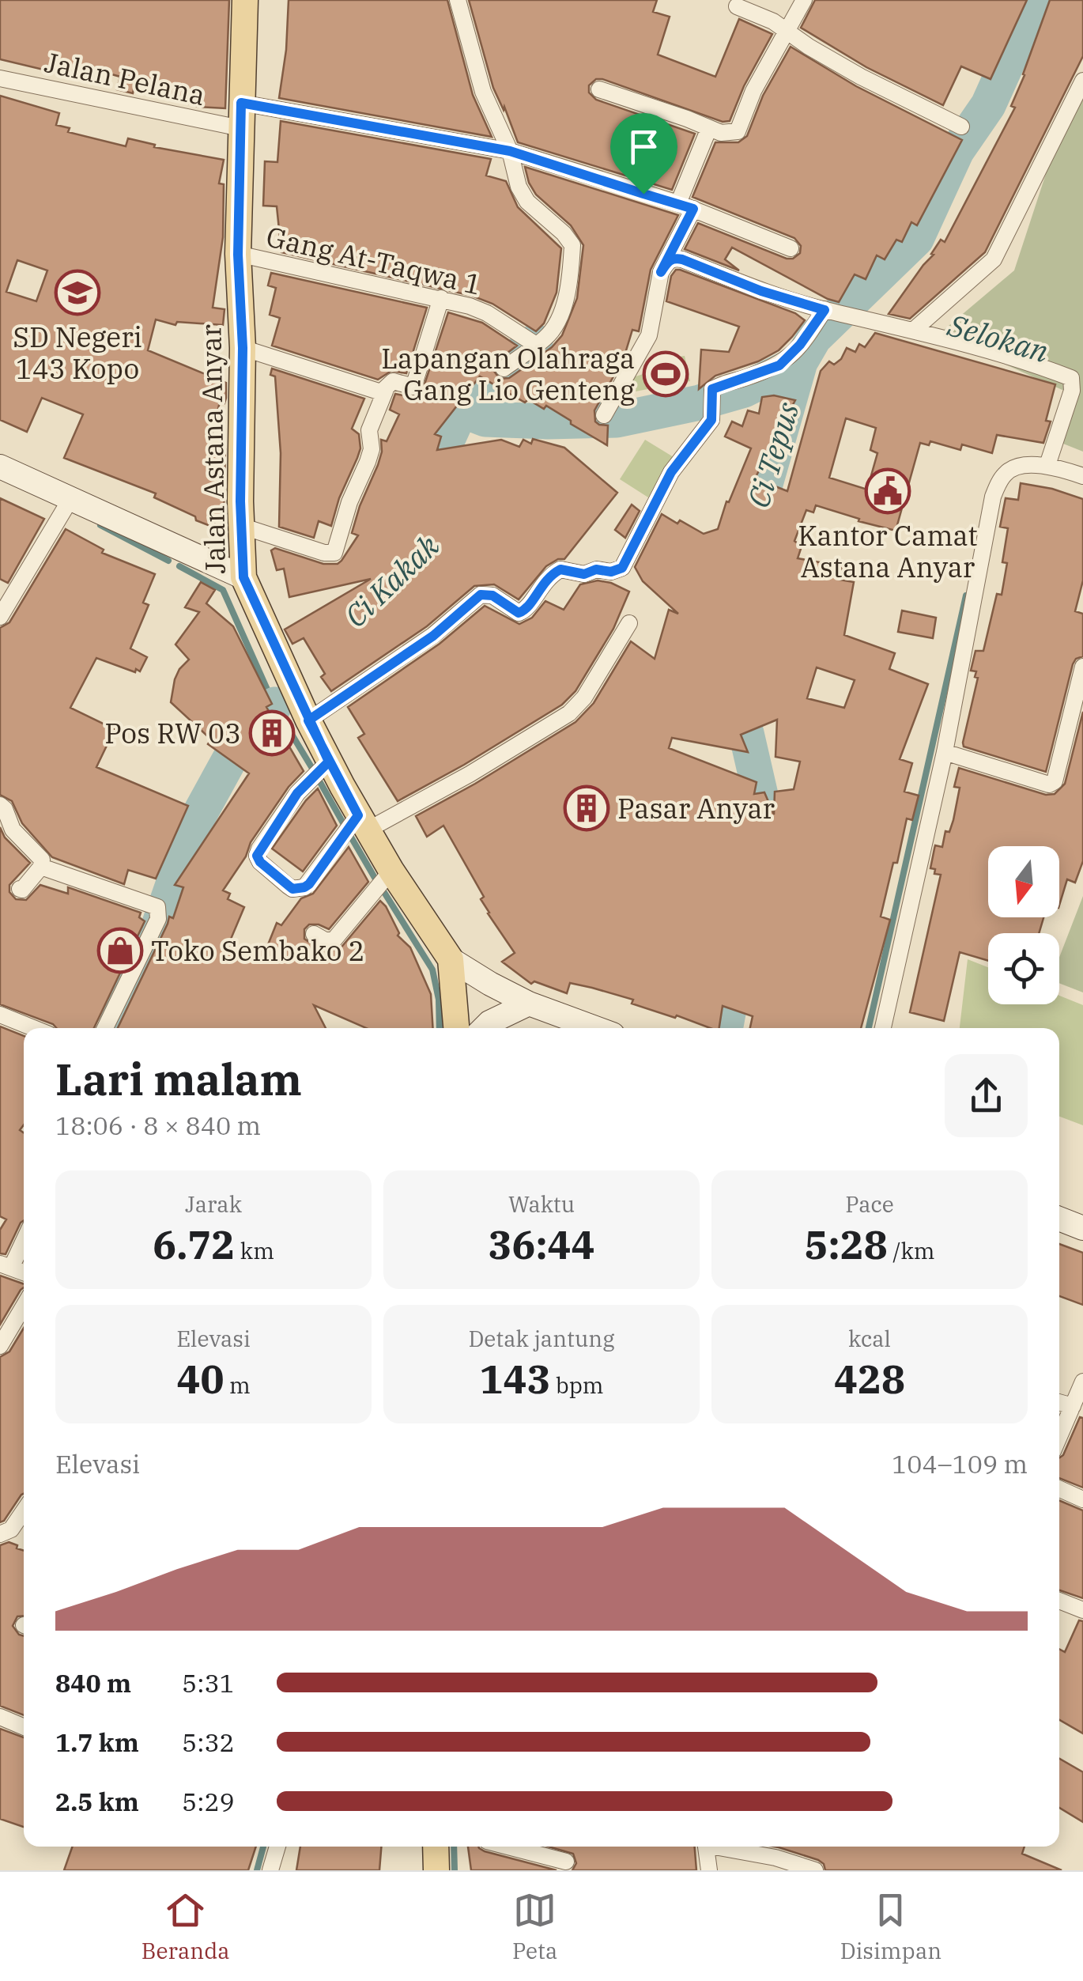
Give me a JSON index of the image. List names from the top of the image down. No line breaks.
{"streets":{"main road":["Jalan Astana Anyar"],"street":["Jalan Pelana","Gang At-Taqwa 1"]},"crossings":[["Jalan Pelana","Jalan Astana Anyar"],["Gang At-Taqwa 1","Jalan Astana Anyar"]],"water":["Selokan","Ci Tepus","Ci Kakak"],"places":{"school or university":["SD Negeri 143 Kopo"],"sports":["Lapangan Olahraga Gang Lio Genteng"],"public building":["Kantor Camat Astana Anyar"],"building":["Pos RW 03","Pasar Anyar"],"shop":["Toko Sembako 2"]},"north":"bottom","page":{"heading":["Lari malam","18:06 · 8 × 840 m"],"stats":[["Jarak","6.72 km"],["Waktu","36:44"],["Pace","5:28 /km"],["Elevasi","40 m"],["Detak jantung","143 bpm"],["kcal","428"]],"chart":["Elevasi","104–109 m"],"list":[{"name":"840 m","note":"5:31"},{"name":"1.7 km","note":"5:32"},{"name":"2.5 km","note":"5:29"}],"tabs":["Beranda","Peta","Disimpan"]}}
